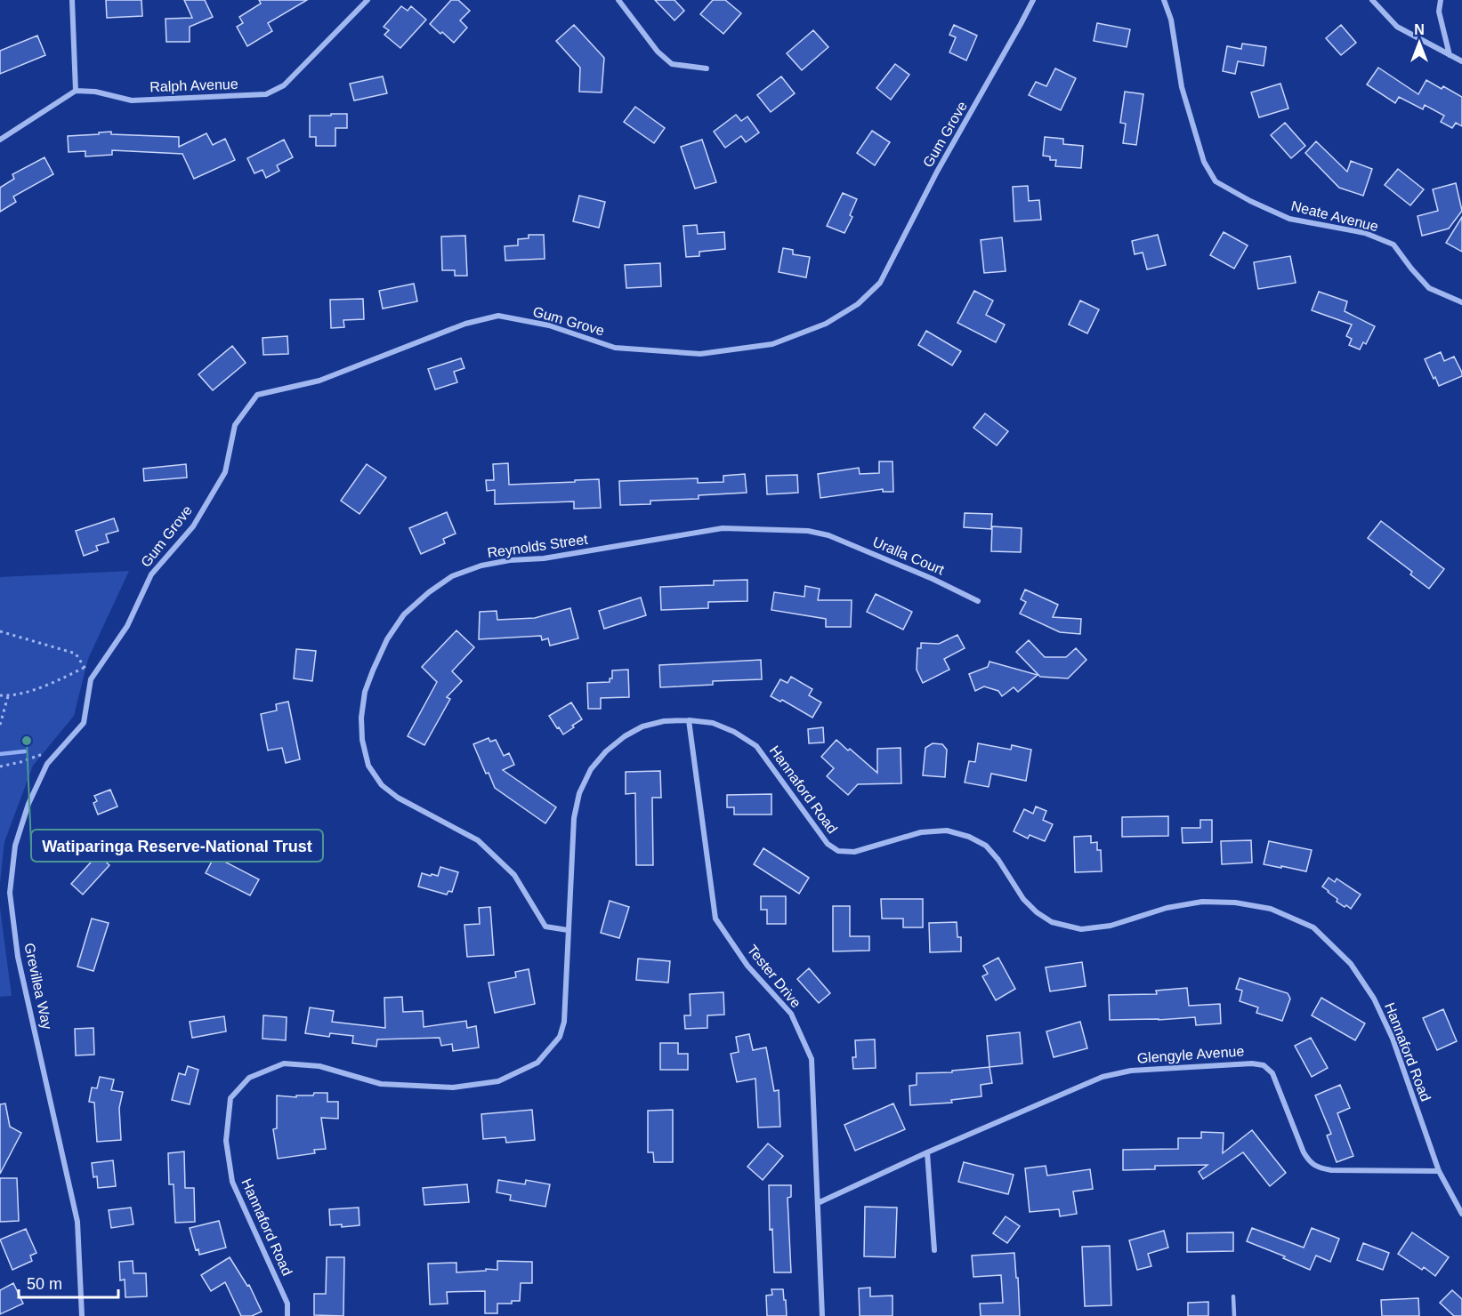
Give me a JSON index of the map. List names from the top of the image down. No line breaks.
{"streets":{"street":["Ralph Avenue","Gum Grove","Neate Avenue","Reynolds Street","Uralla Court","Hannaford Road","Tester Drive","Grevillea Way","Glengyle Avenue"]},"crossings":[["Gum Grove","Grevillea Way"],["Reynolds Street","Uralla Court"],["Reynolds Street","Hannaford Road"],["Hannaford Road","Tester Drive"],["Hannaford Road","Glengyle Avenue"],["Tester Drive","Glengyle Avenue"]],"places":["Watiparinga Reserve-National Trust"],"scale_bar":"50 m","north":"top"}
